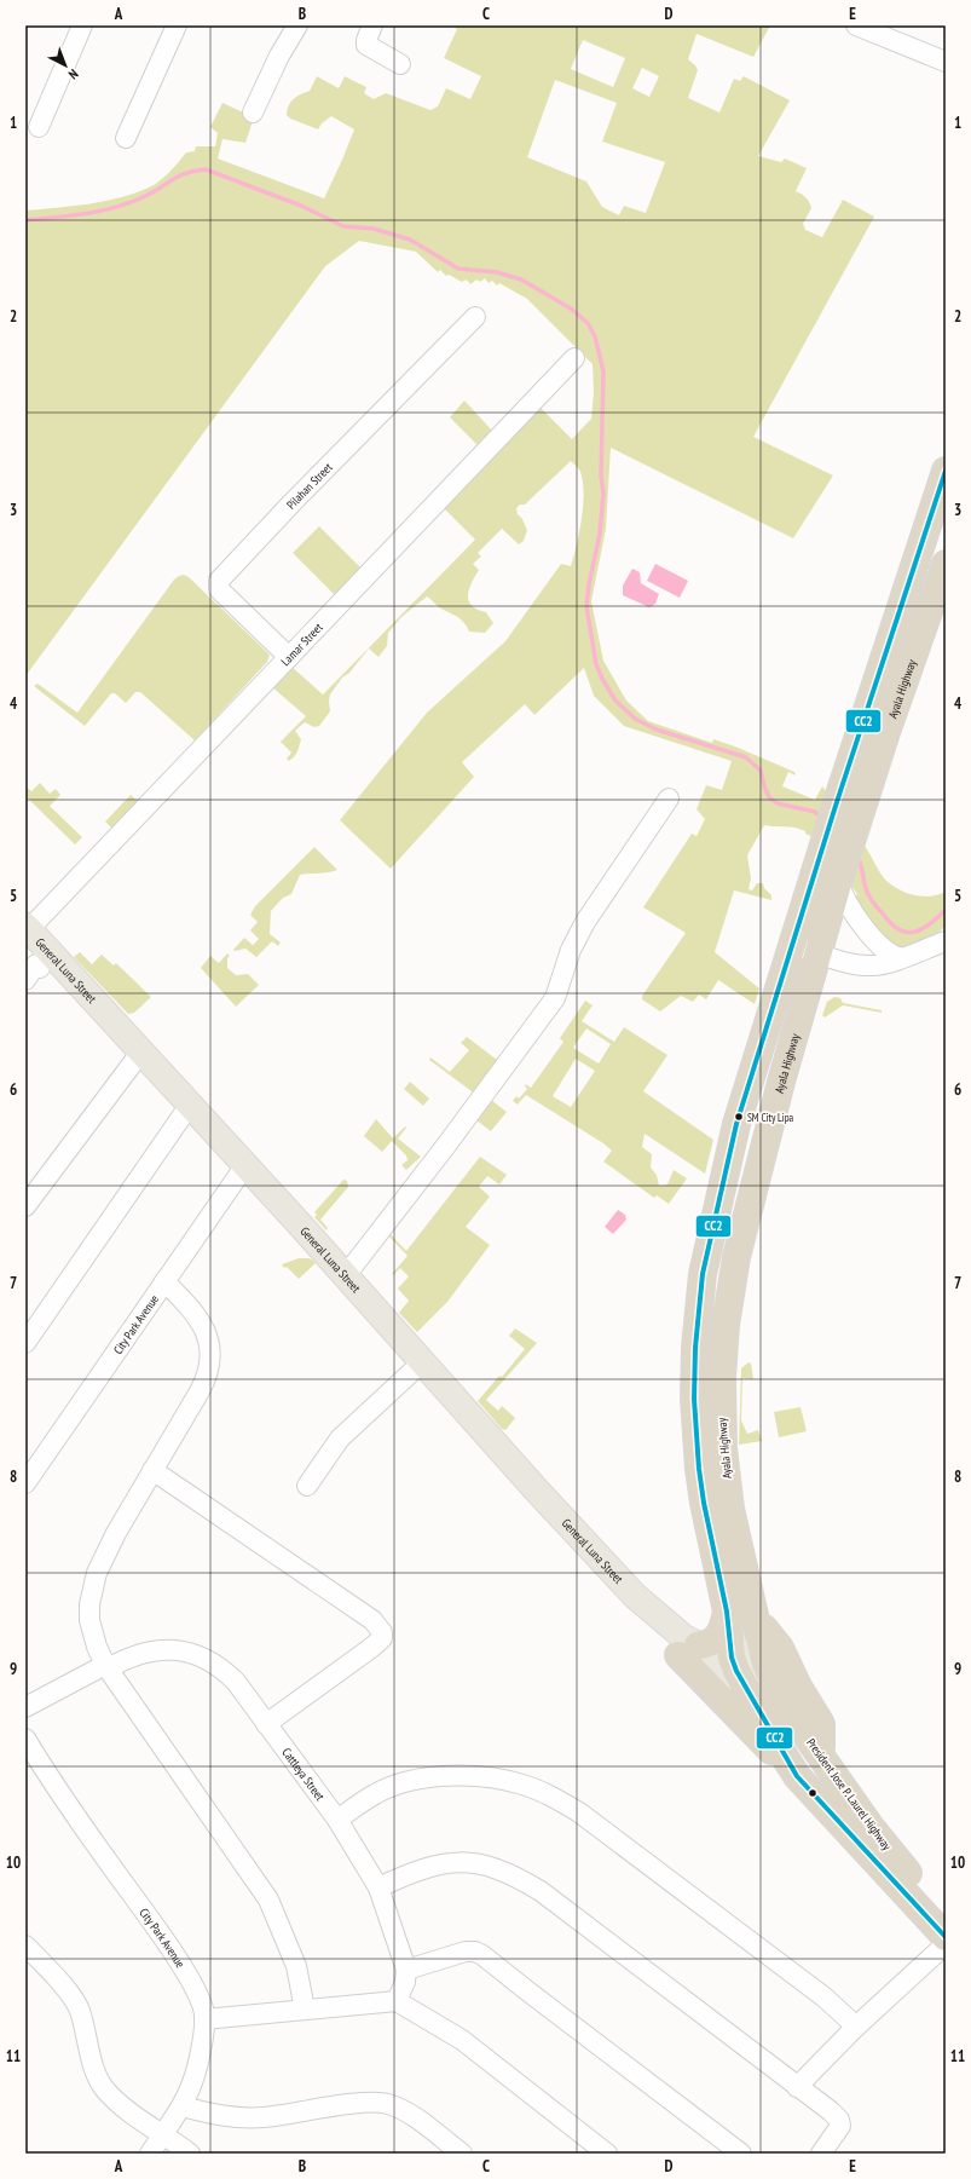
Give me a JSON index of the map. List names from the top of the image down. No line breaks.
{"streets":{"highway":["Ayala Highway","President Jose P. Laurel Highway"],"main road":["General Luna Street"],"street":["Pilahan Street","Lamar Street","City Park Avenue","Cattleya Street"]},"crossings":[["Pilahan Street","Lamar Street"],["Lamar Street","General Luna Street"],["Ayala Highway","President Jose P. Laurel Highway"],["General Luna Street","City Park Avenue"],["General Luna Street","President Jose P. Laurel Highway"]],"places":["SM City Lipa"],"lines":["transit line CC2"],"north":"bottom right","grid":{"columns":["A","B","C","D","E"],"rows":["1","2","3","4","5","6","7","8","9","10","11"]}}
